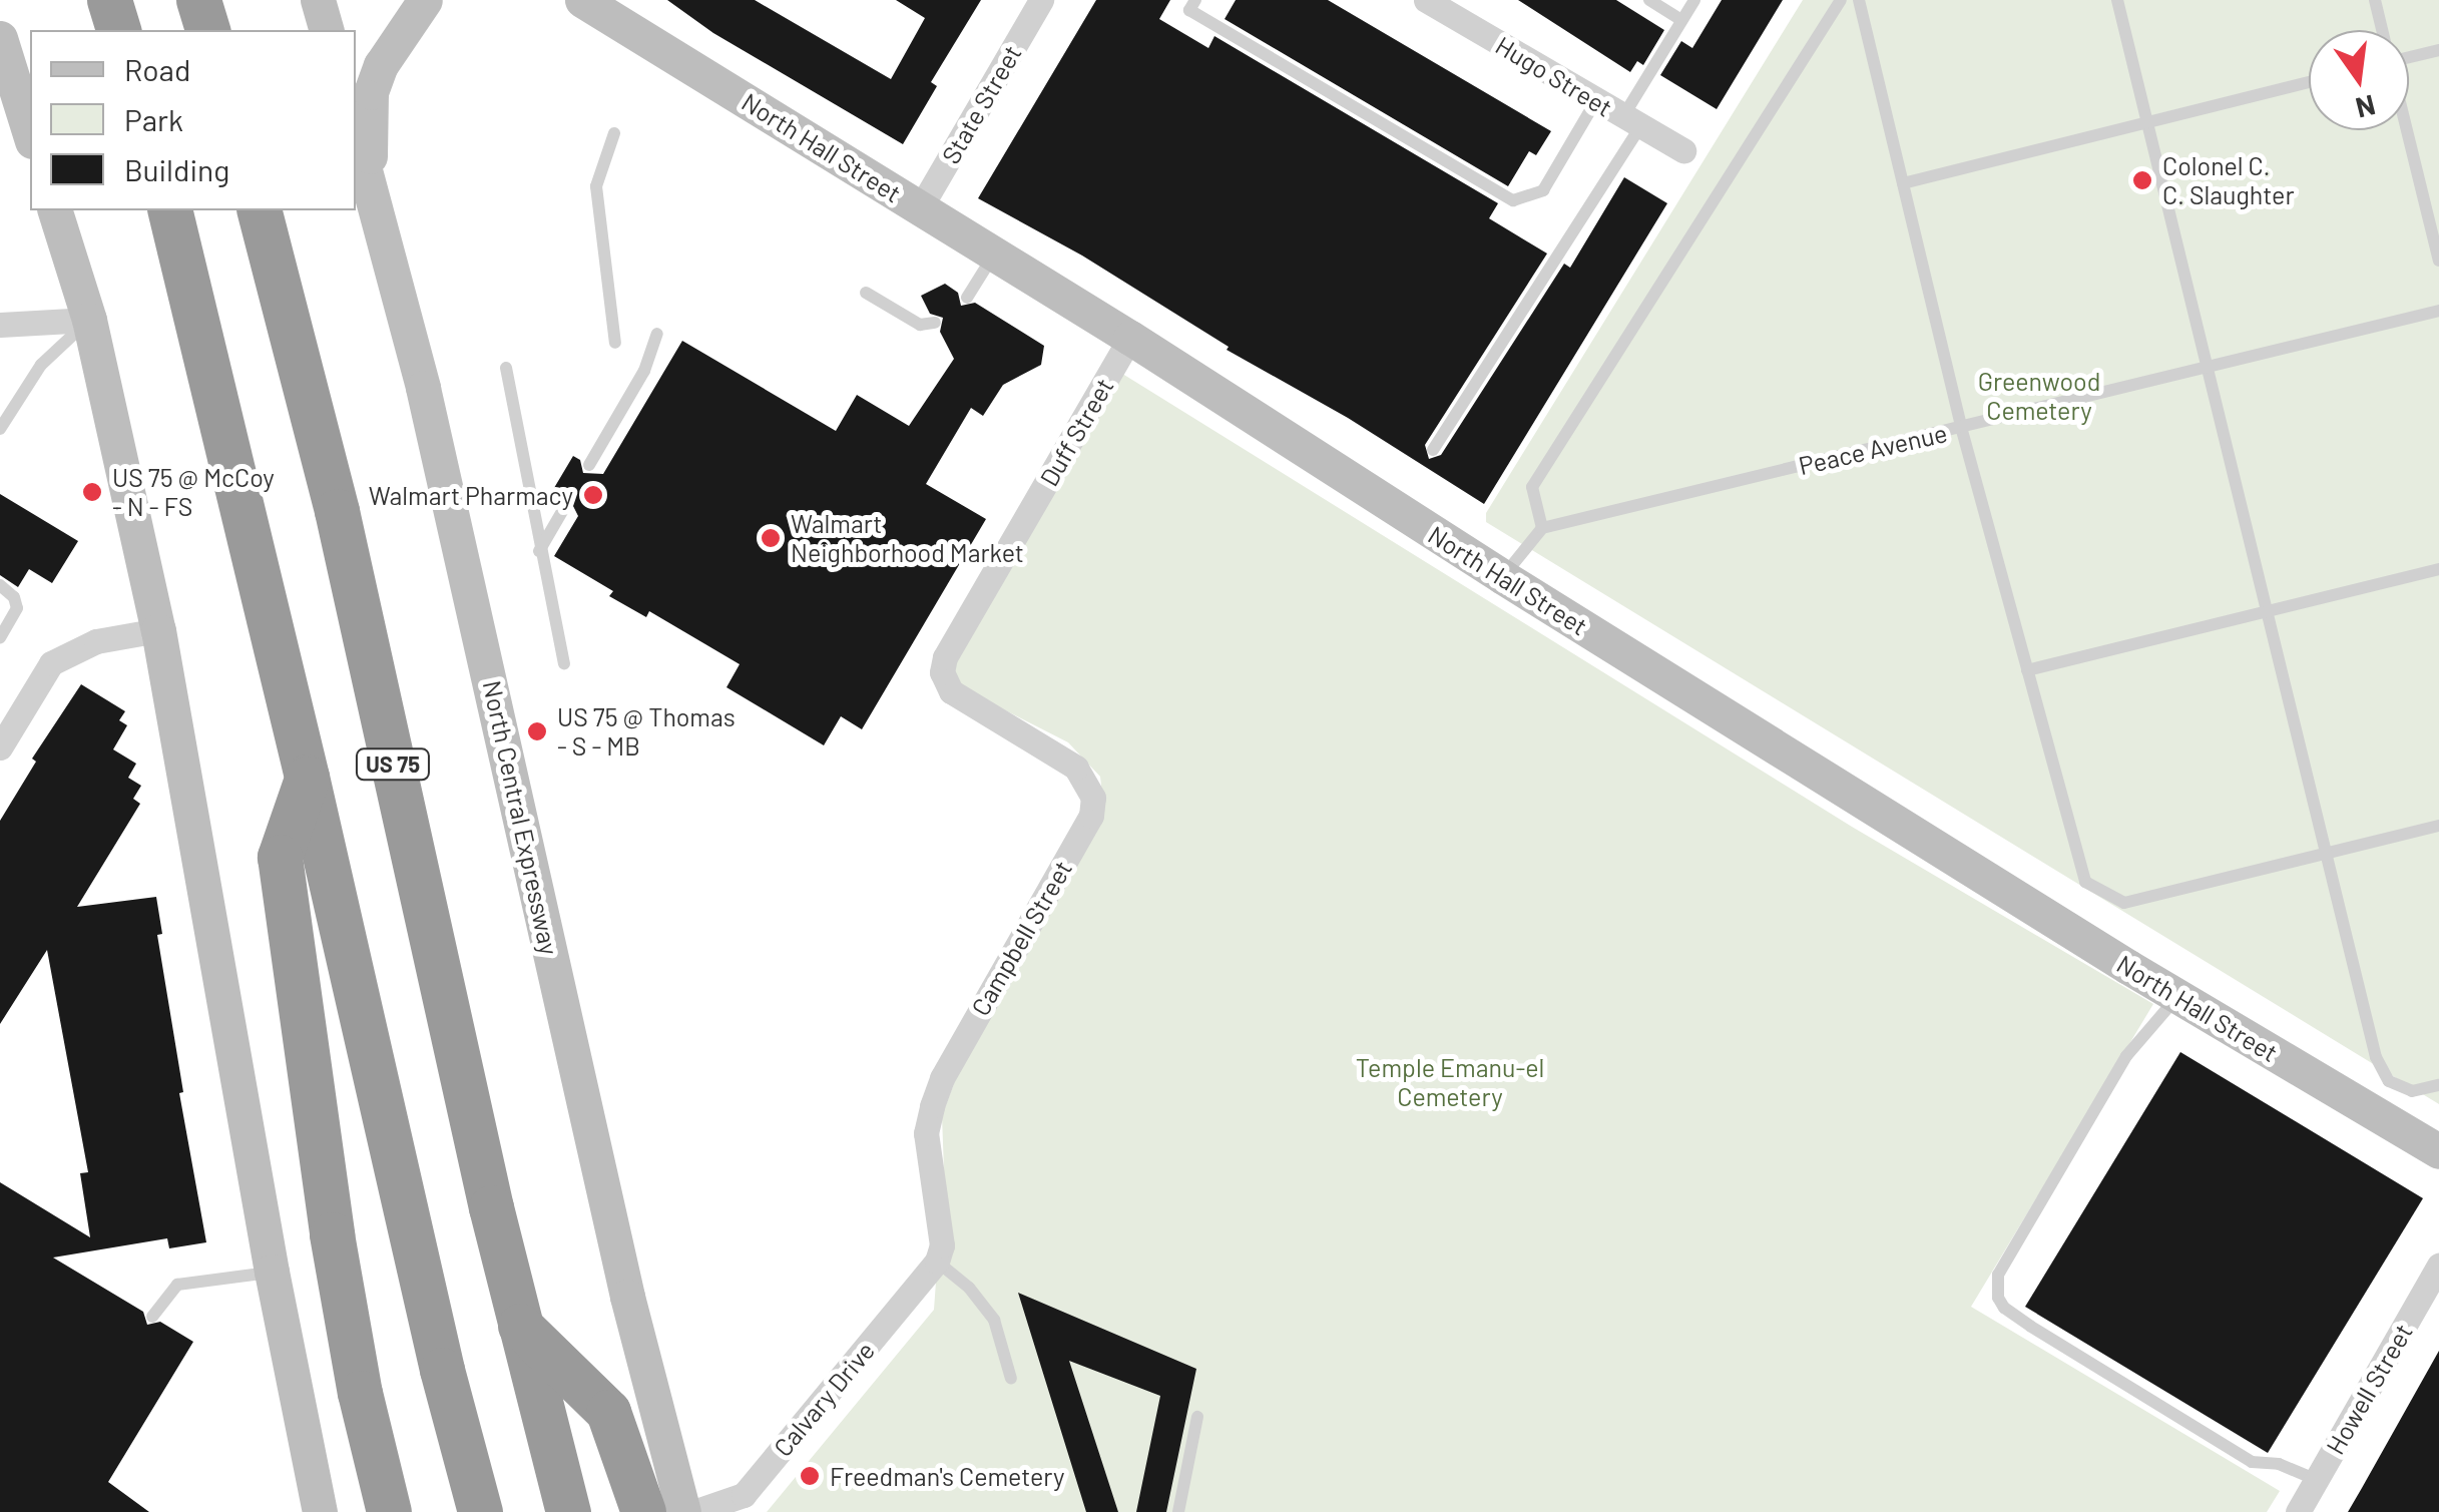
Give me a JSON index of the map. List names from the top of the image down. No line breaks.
{"streets":{"highway":["US 75"],"main road":["North Hall Street","North Central Expressway"],"street":["Hugo Street","State Street","Duff Street","Campbell Street","Howell Street","Calvary Drive"],"lane":["Peace Avenue"]},"crossings":[["State Street","North Hall Street"],["North Hall Street","Duff Street"],["Duff Street","Campbell Street"],["Campbell Street","Calvary Drive"]],"parks":["Greenwood Cemetery","Temple Emanu-el Cemetery"],"places":["Colonel C. C. Slaughter","US 75 @ McCoy - N - FS","Walmart Pharmacy","Walmart Neighborhood Market","US 75 @ Thomas - S - MB","Freedman's Cemetery"],"legend":["Road","Park","Building"],"north":"bottom"}
